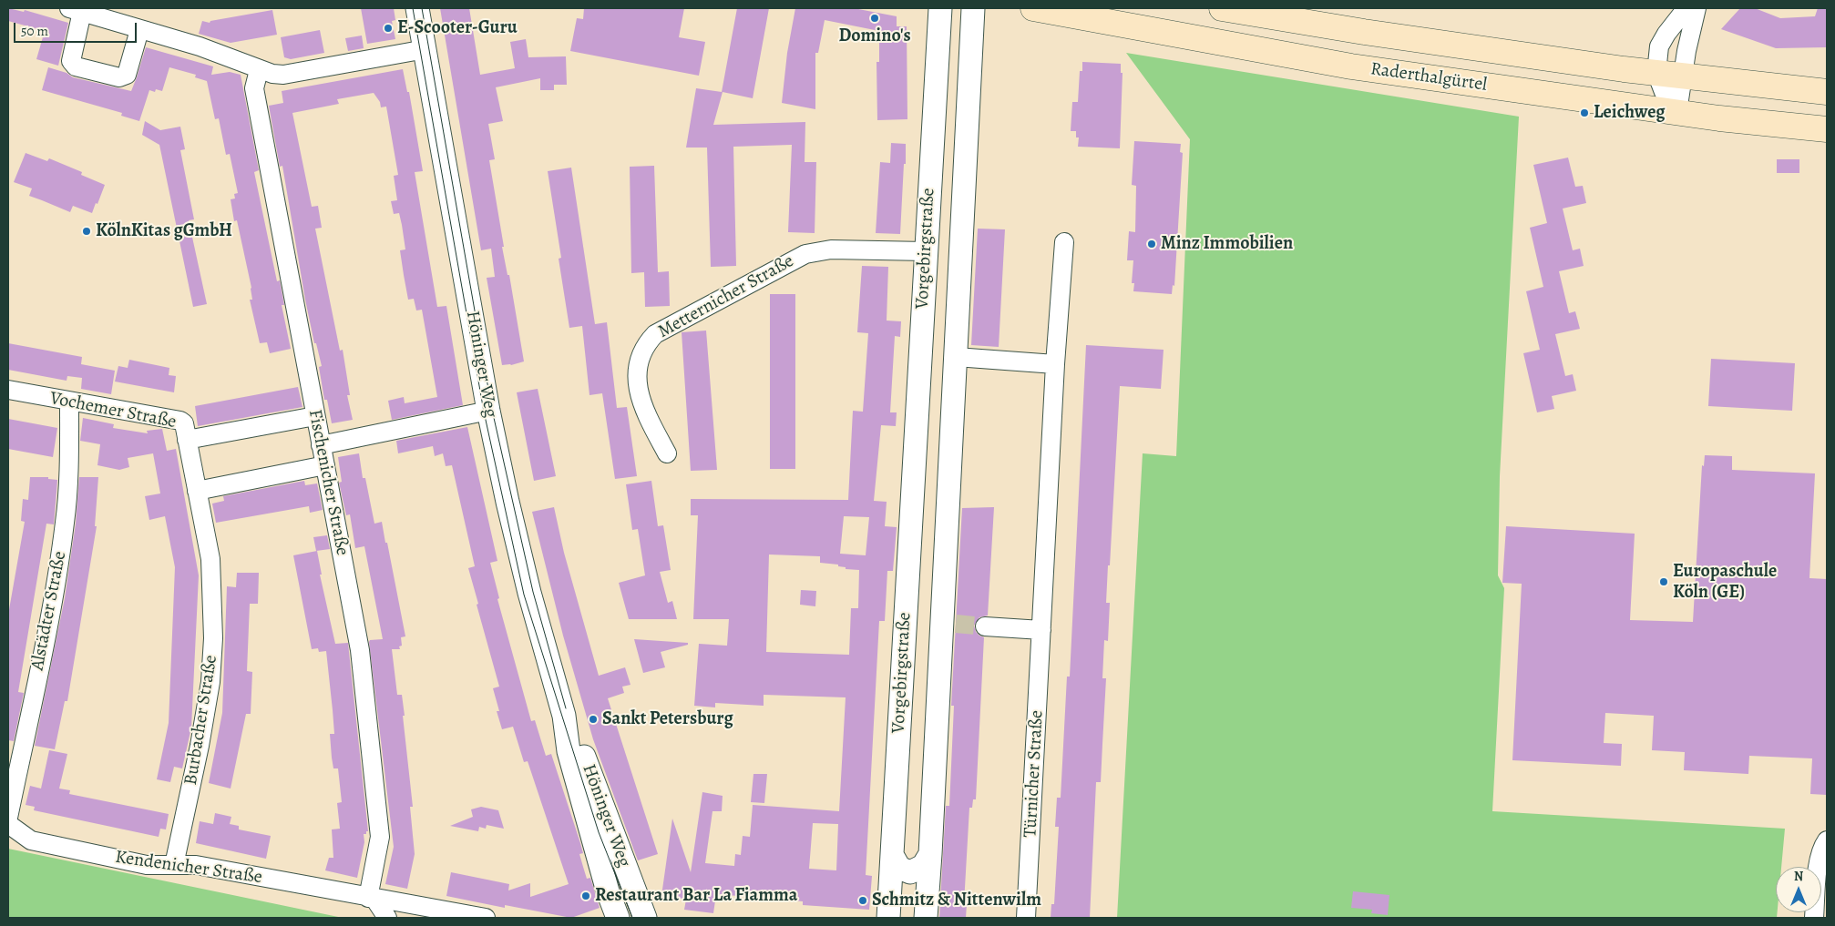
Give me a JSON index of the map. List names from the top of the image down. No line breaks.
{"streets":{"main road":["Raderthalgürtel"],"street":["Vorgebirgstraße","Metternicher Straße","Höninger Weg","Vochemer Straße","Fischenicher Straße","Alstädter Straße","Burbacher Straße","Türnicher Straße","Kendenicher Straße"]},"crossings":[["Vorgebirgstraße","Metternicher Straße"],["Vochemer Straße","Fischenicher Straße"],["Vochemer Straße","Alstädter Straße"],["Vochemer Straße","Burbacher Straße"],["Fischenicher Straße","Kendenicher Straße"],["Burbacher Straße","Kendenicher Straße"]],"places":["Domino's","E-Scooter-Guru","Leichweg","KölnKitas gGmbH","Minz Immobilien","Europaschule Köln (GE)","Sankt Petersburg","Restaurant Bar La Fiamma","Schmitz & Nittenwilm"],"scale_bar":"50 m","north":"top"}
